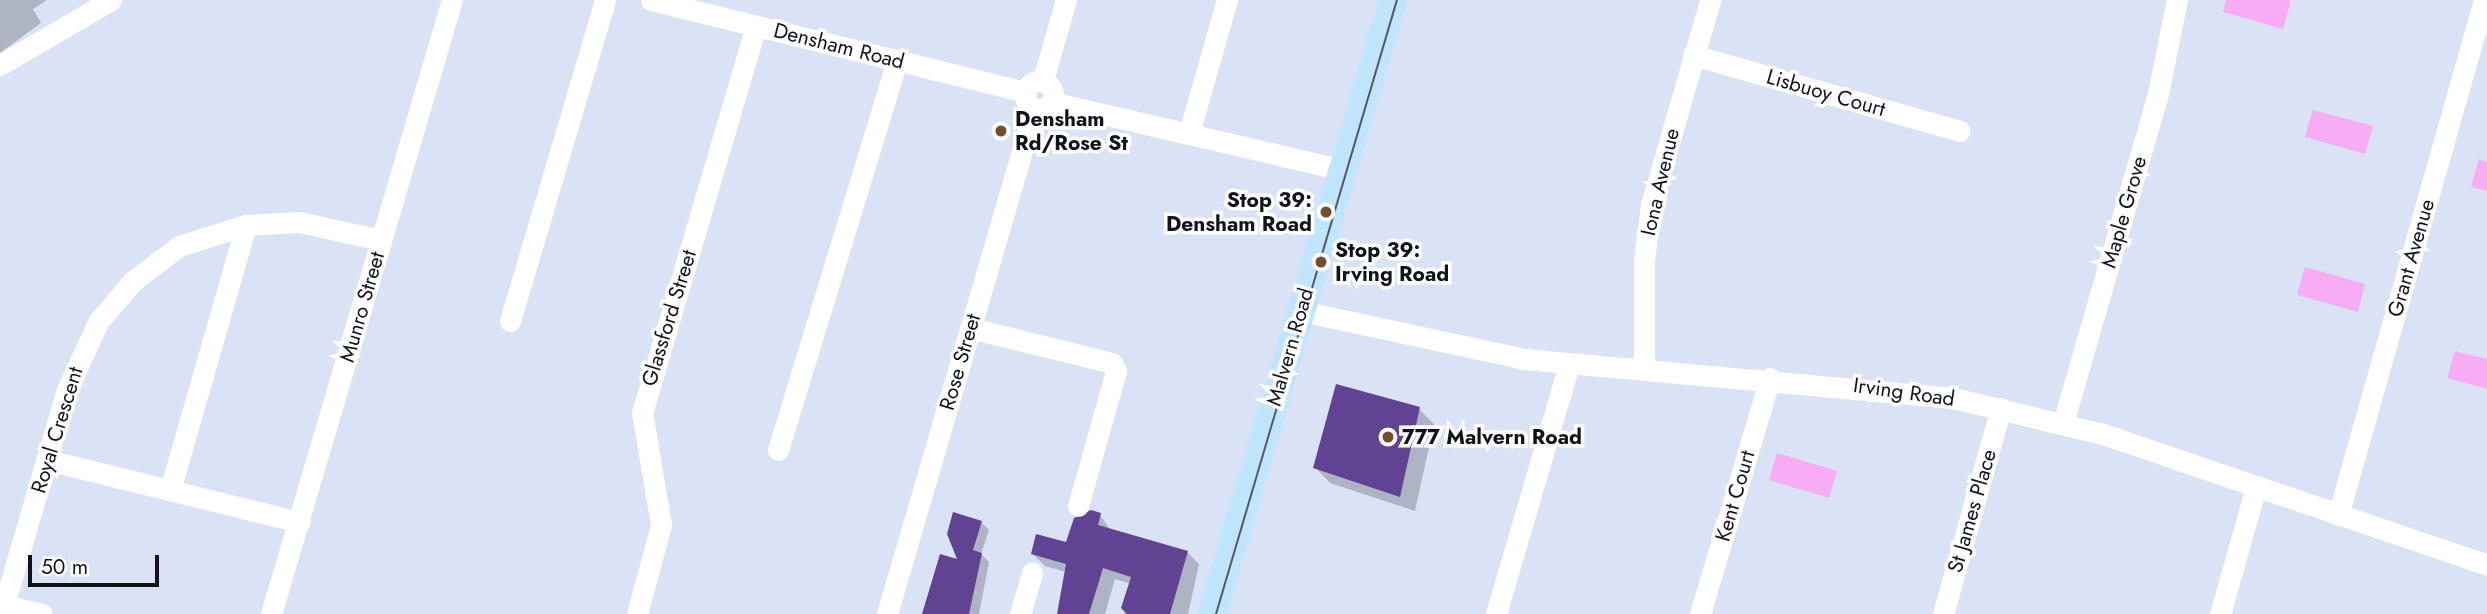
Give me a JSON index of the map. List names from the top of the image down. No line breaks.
{"streets":{"main road":["Malvern Road"],"street":["Densham Road","Lisbuoy Court","Iona Avenue","Maple Grove","Grant Avenue","Munro Street","Glassford Street","Rose Street","Irving Road","Royal Crescent","Kent Court","St James Place"]},"crossings":[["Densham Road","Glassford Street"],["Densham Road","Malvern Road"],["Densham Road","Rose Street"],["Lisbuoy Court","Iona Avenue"],["Iona Avenue","Irving Road"],["Maple Grove","Irving Road"],["Grant Avenue","Irving Road"],["Munro Street","Royal Crescent"],["Malvern Road","Irving Road"],["Irving Road","Kent Court"],["Irving Road","St James Place"]],"places":["Densham Rd/Rose St","Stop 39: Densham Road","Stop 39: Irving Road","777 Malvern Road"],"scale_bar":"50 m"}
